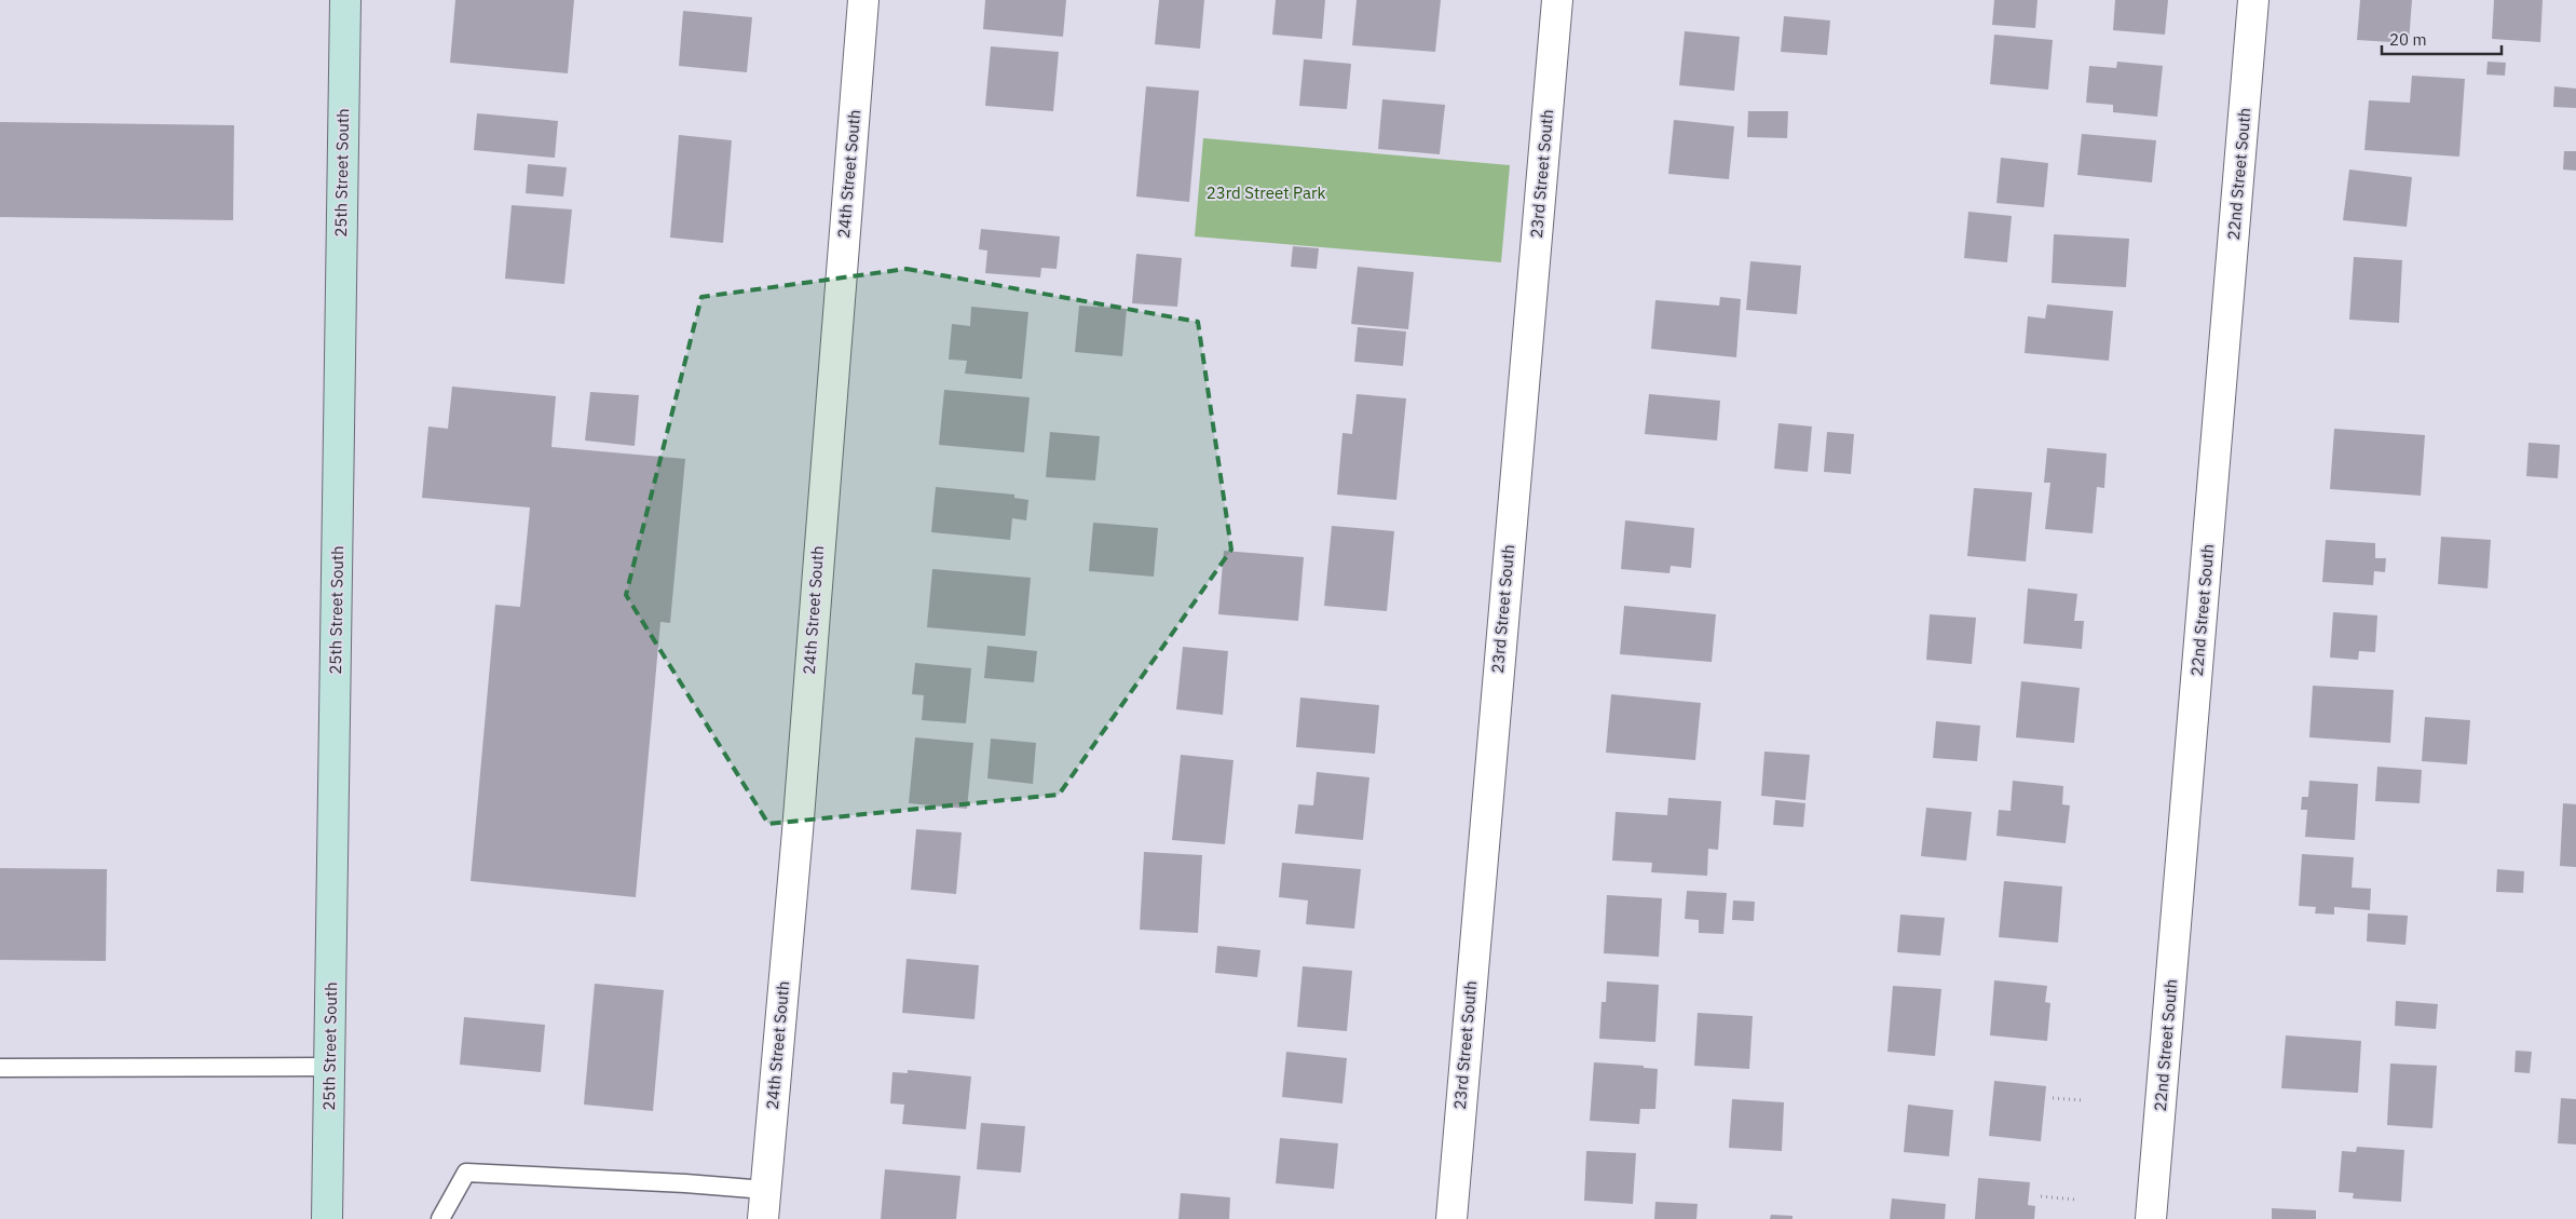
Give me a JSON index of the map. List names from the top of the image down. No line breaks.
{"streets":{"main road":["25th Street South"],"street":["24th Street South","23rd Street South","22nd Street South"]},"parks":["23rd Street Park"],"scale_bar":"20 m"}
